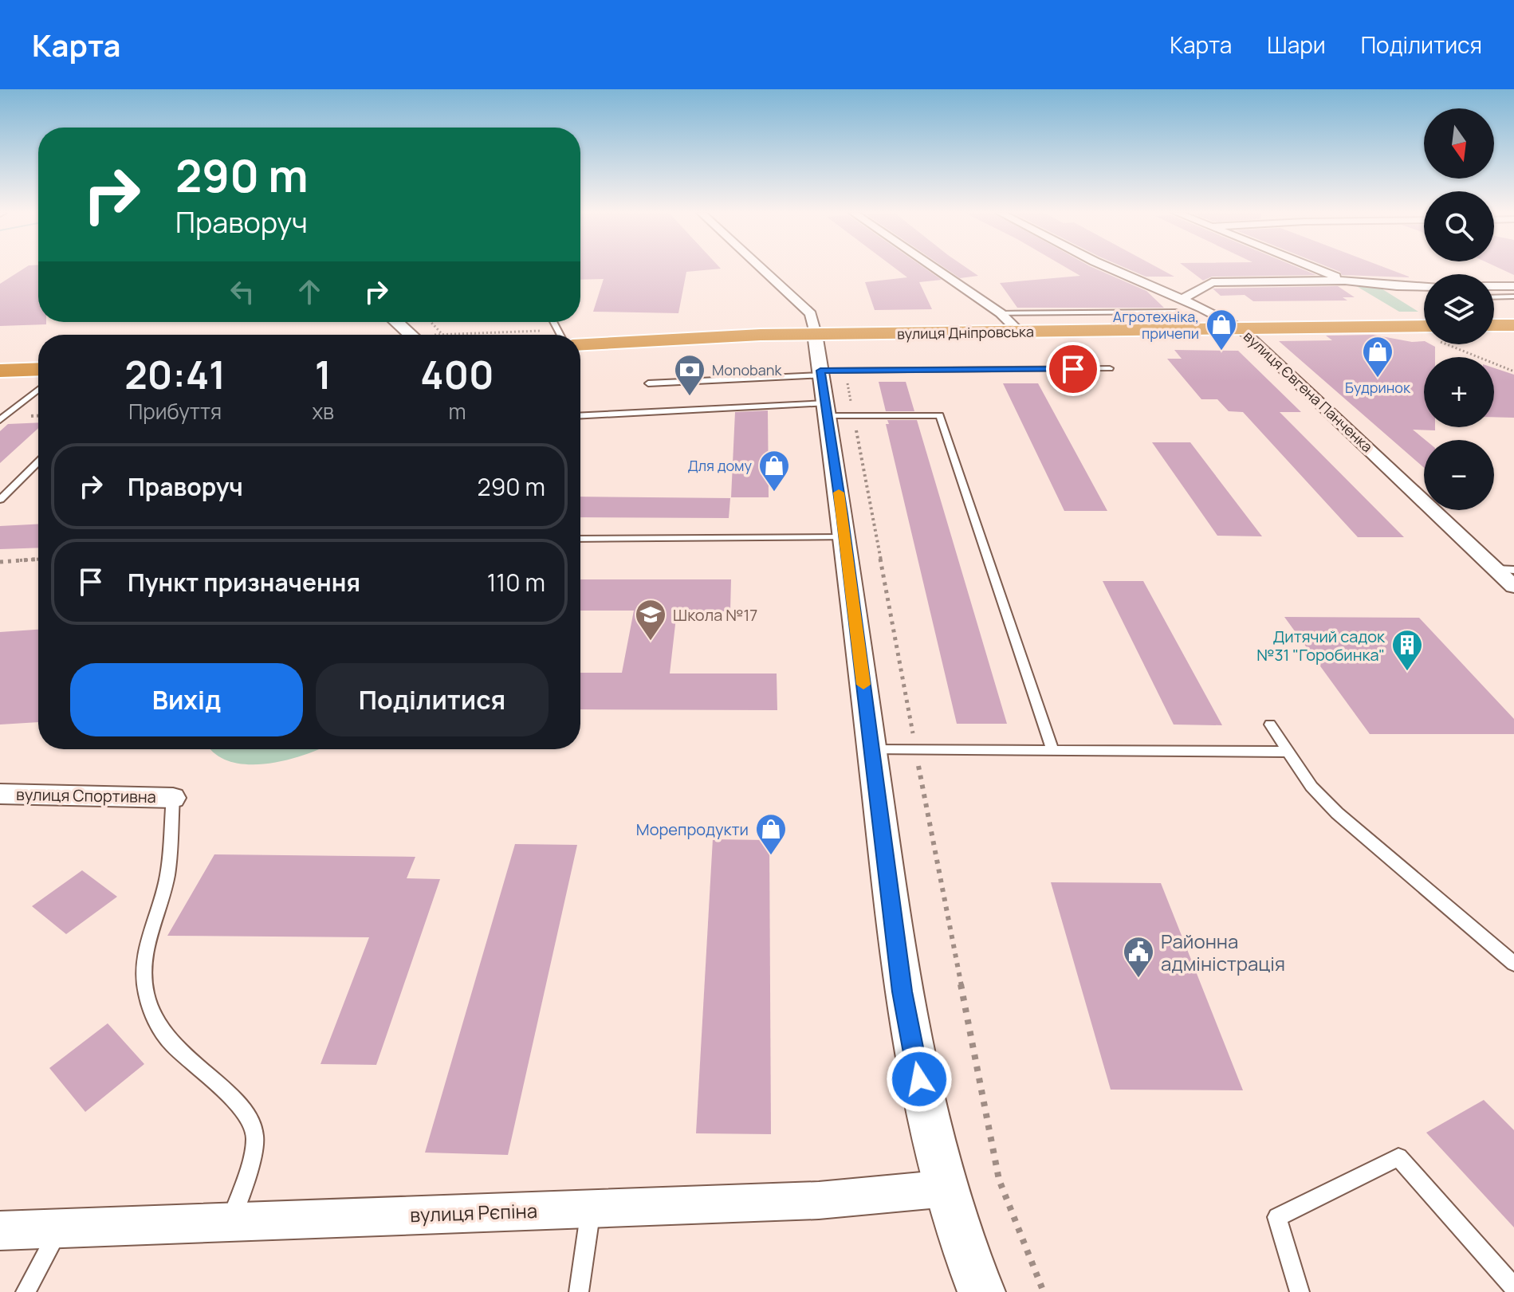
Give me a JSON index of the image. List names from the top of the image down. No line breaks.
{"streets":{"highway":["вулиця Дніпровська"],"street":["вулиця Євгена Панченка","вулиця Спортивна","вулиця Рєпіна"]},"crossings":[["вулиця Дніпровська","вулиця Євгена Панченка"]],"places":{"shop":["Агротехніка, причепи","Будринок","Для дому","Морепродукти"],"bank":["Monobank"],"school or university":["Школа №17"],"building":["Дитячий садок №31 \"Горобинка\""],"public building":["Районна адміністрація"]},"north":"bottom","page":{"header":"Карта","nav":["Карта","Шари","Поділитися"],"map_buttons":["+","−"],"turn":["290 m","Праворуч"],"eta":["20:41","Прибуття","1","хв","400","m"],"list":[{"name":"Праворуч","value":"290 m"},{"name":"Пункт призначення","value":"110 m"}],"buttons":["Вихід","Поділитися"]}}
